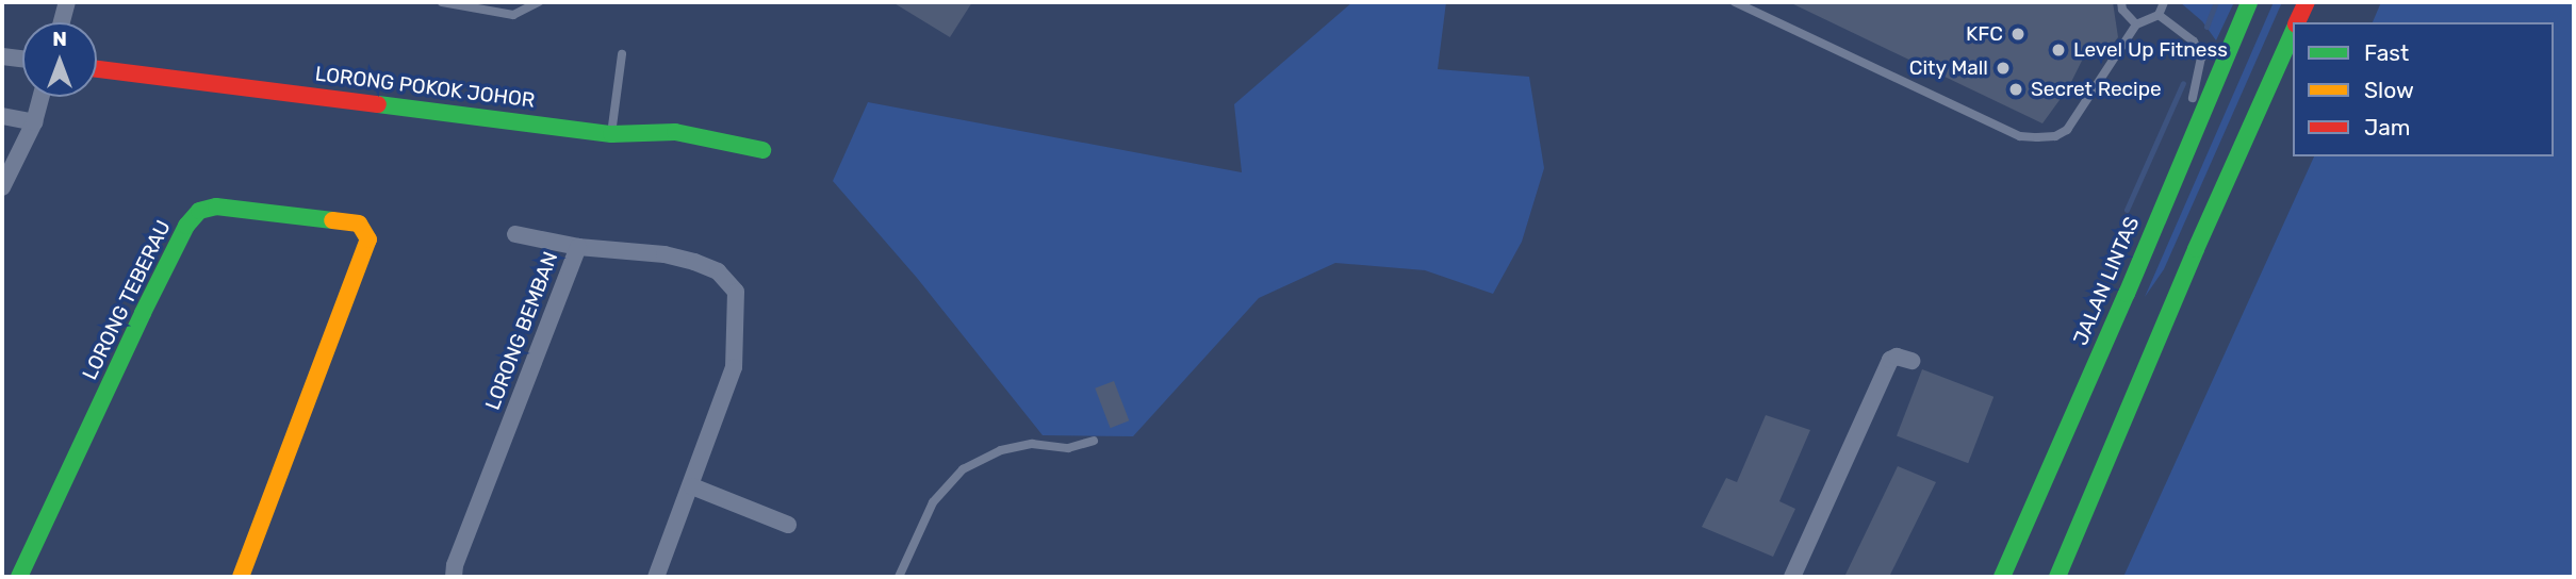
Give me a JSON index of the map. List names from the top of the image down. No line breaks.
{"streets":{"main road":["LORONG POKOK JOHOR","JALAN LINTAS","LORONG TEBERAU"],"street":["LORONG BEMBAN"]},"places":["KFC","Level Up Fitness","City Mall","Secret Recipe"],"legend":["Fast","Slow","Jam"],"north":"top"}
